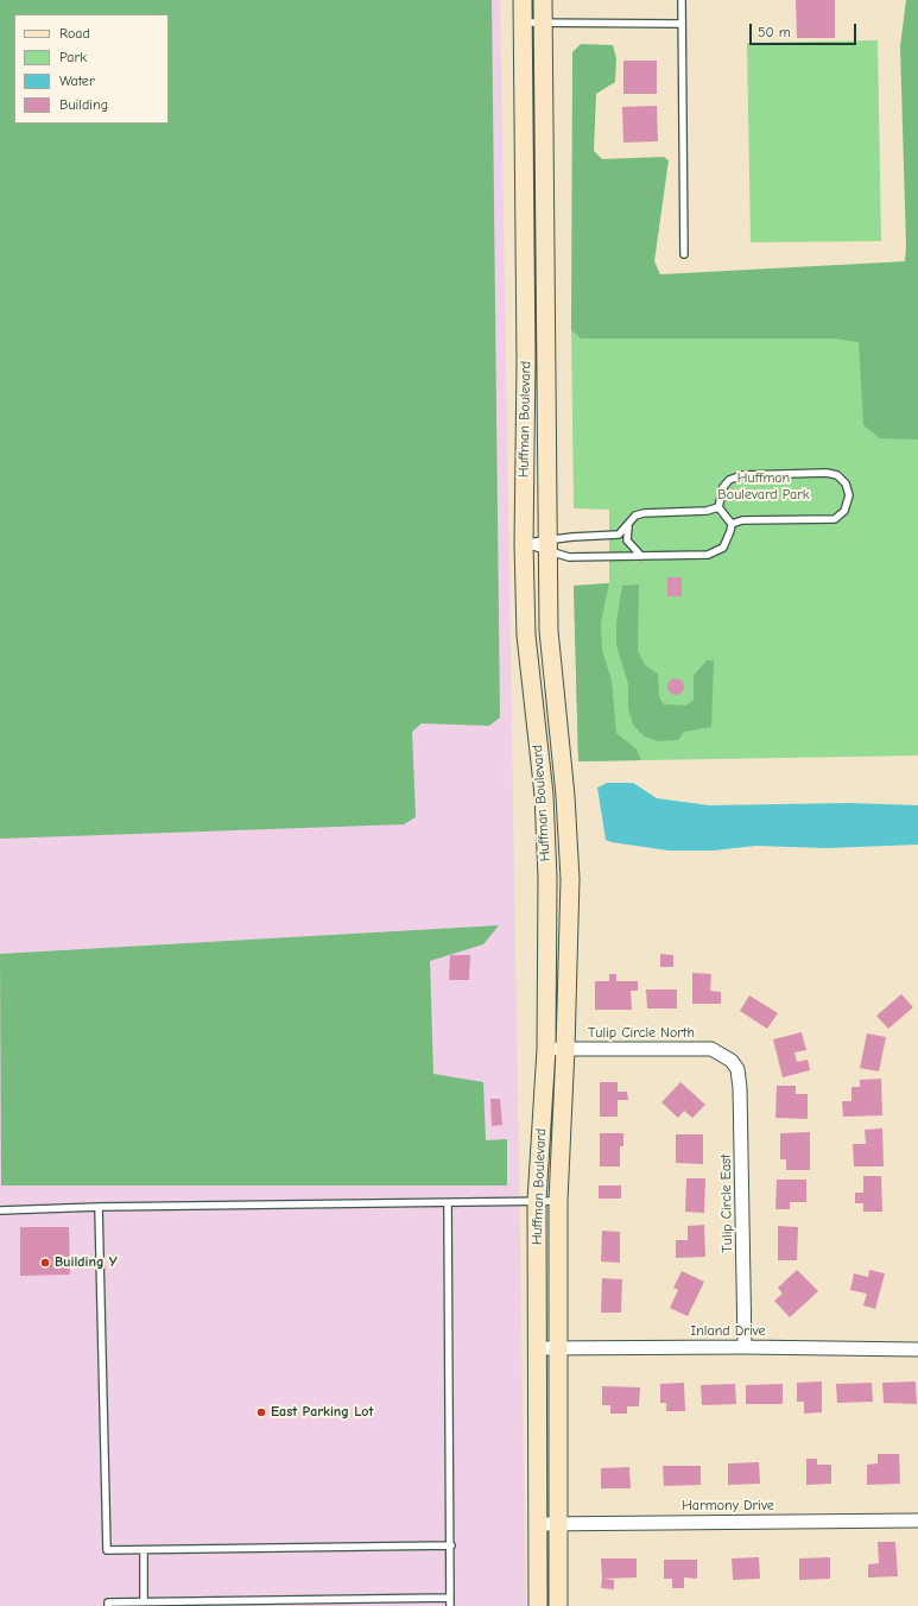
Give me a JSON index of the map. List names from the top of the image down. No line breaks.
{"streets":{"street":["Huffman Boulevard","Tulip Circle North","Tulip Circle East","Inland Drive","Harmony Drive"]},"crossings":[["Huffman Boulevard","Tulip Circle North"],["Huffman Boulevard","Inland Drive"],["Huffman Boulevard","Harmony Drive"],["Tulip Circle North","Tulip Circle East"],["Tulip Circle East","Inland Drive"]],"parks":["Huffman Boulevard Park"],"places":["Building Y","East Parking Lot"],"legend":["Road","Park","Water","Building"],"scale_bar":"50 m"}
